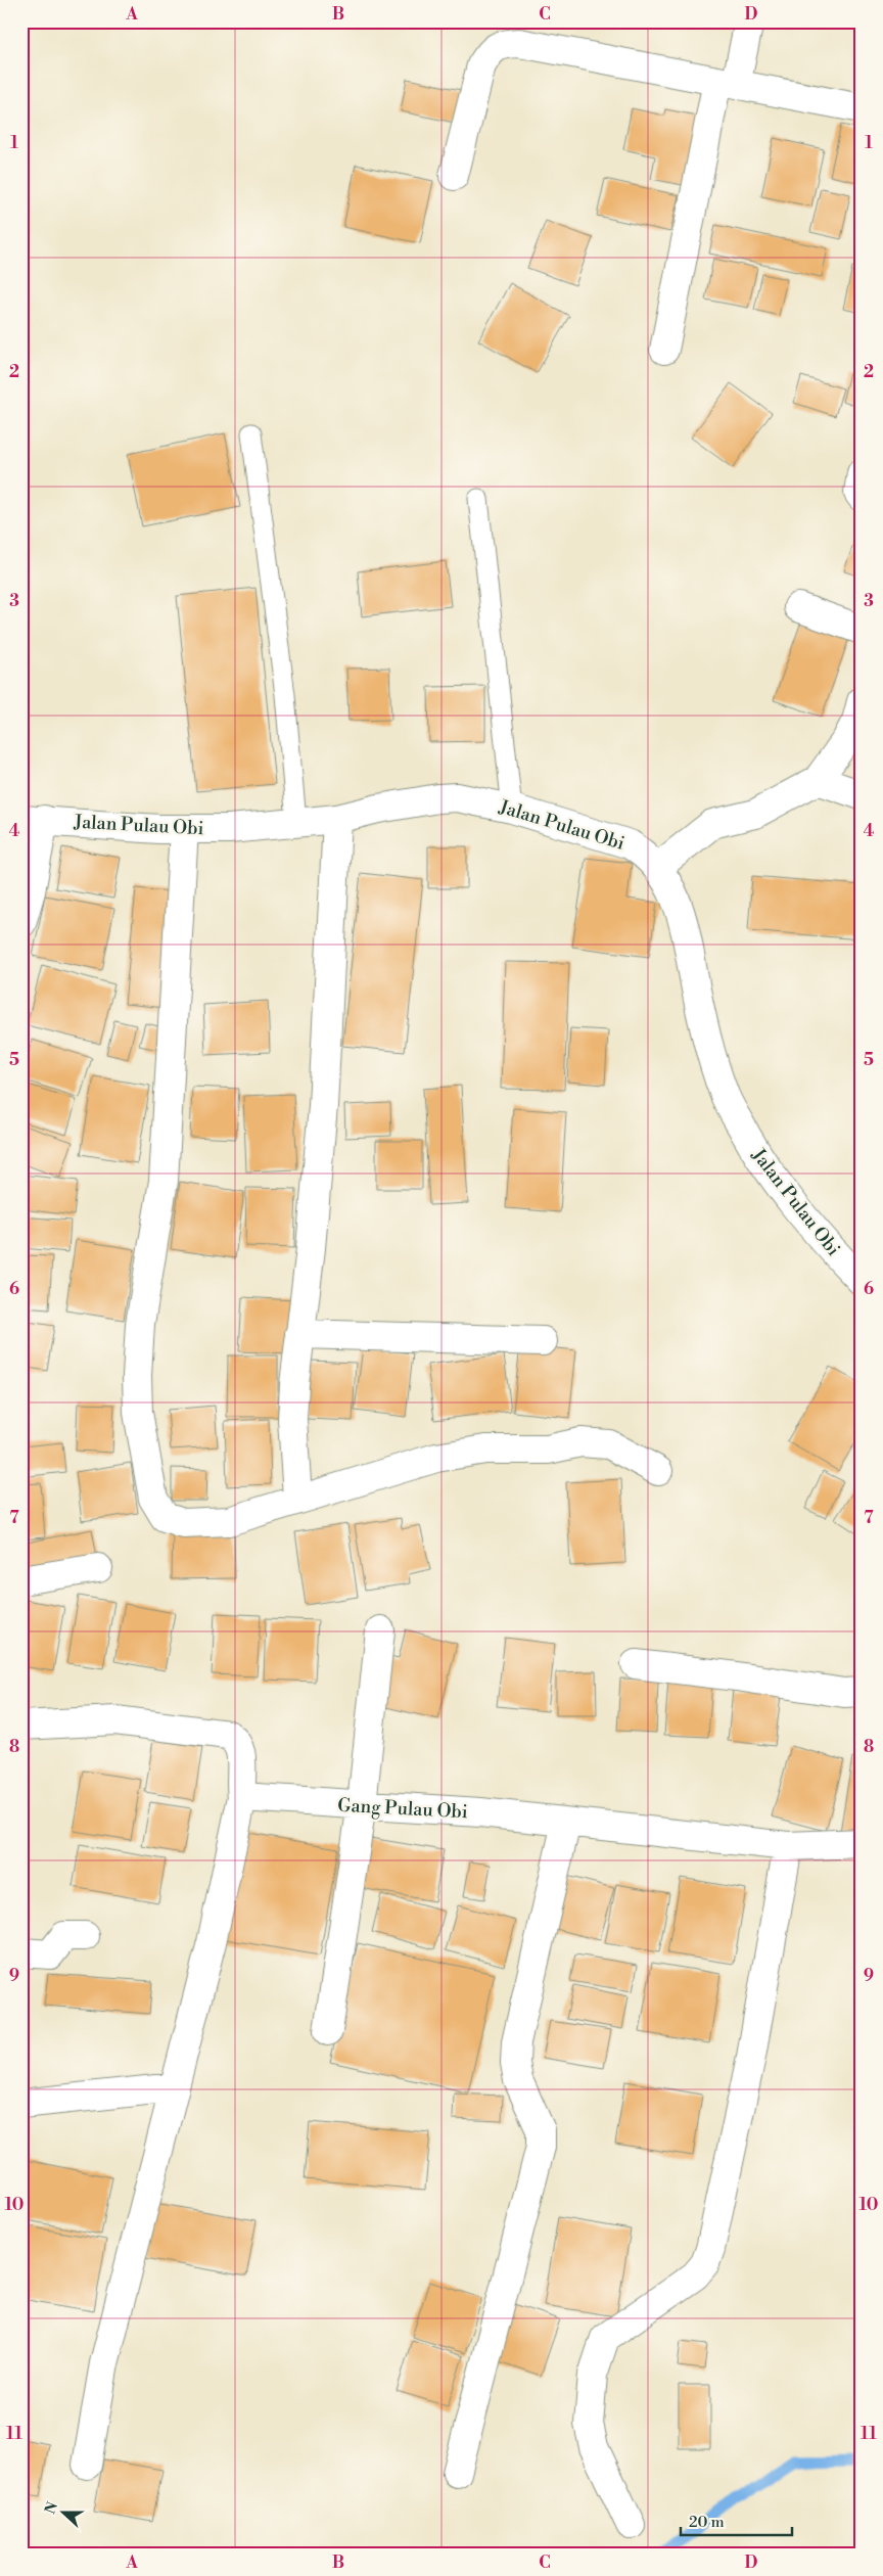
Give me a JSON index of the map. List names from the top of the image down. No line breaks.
{"streets":{"street":["Jalan Pulau Obi","Gang Pulau Obi"]},"scale_bar":"20 m","north":"left","grid":{"columns":["A","B","C","D"],"rows":["1","2","3","4","5","6","7","8","9","10","11"]}}
